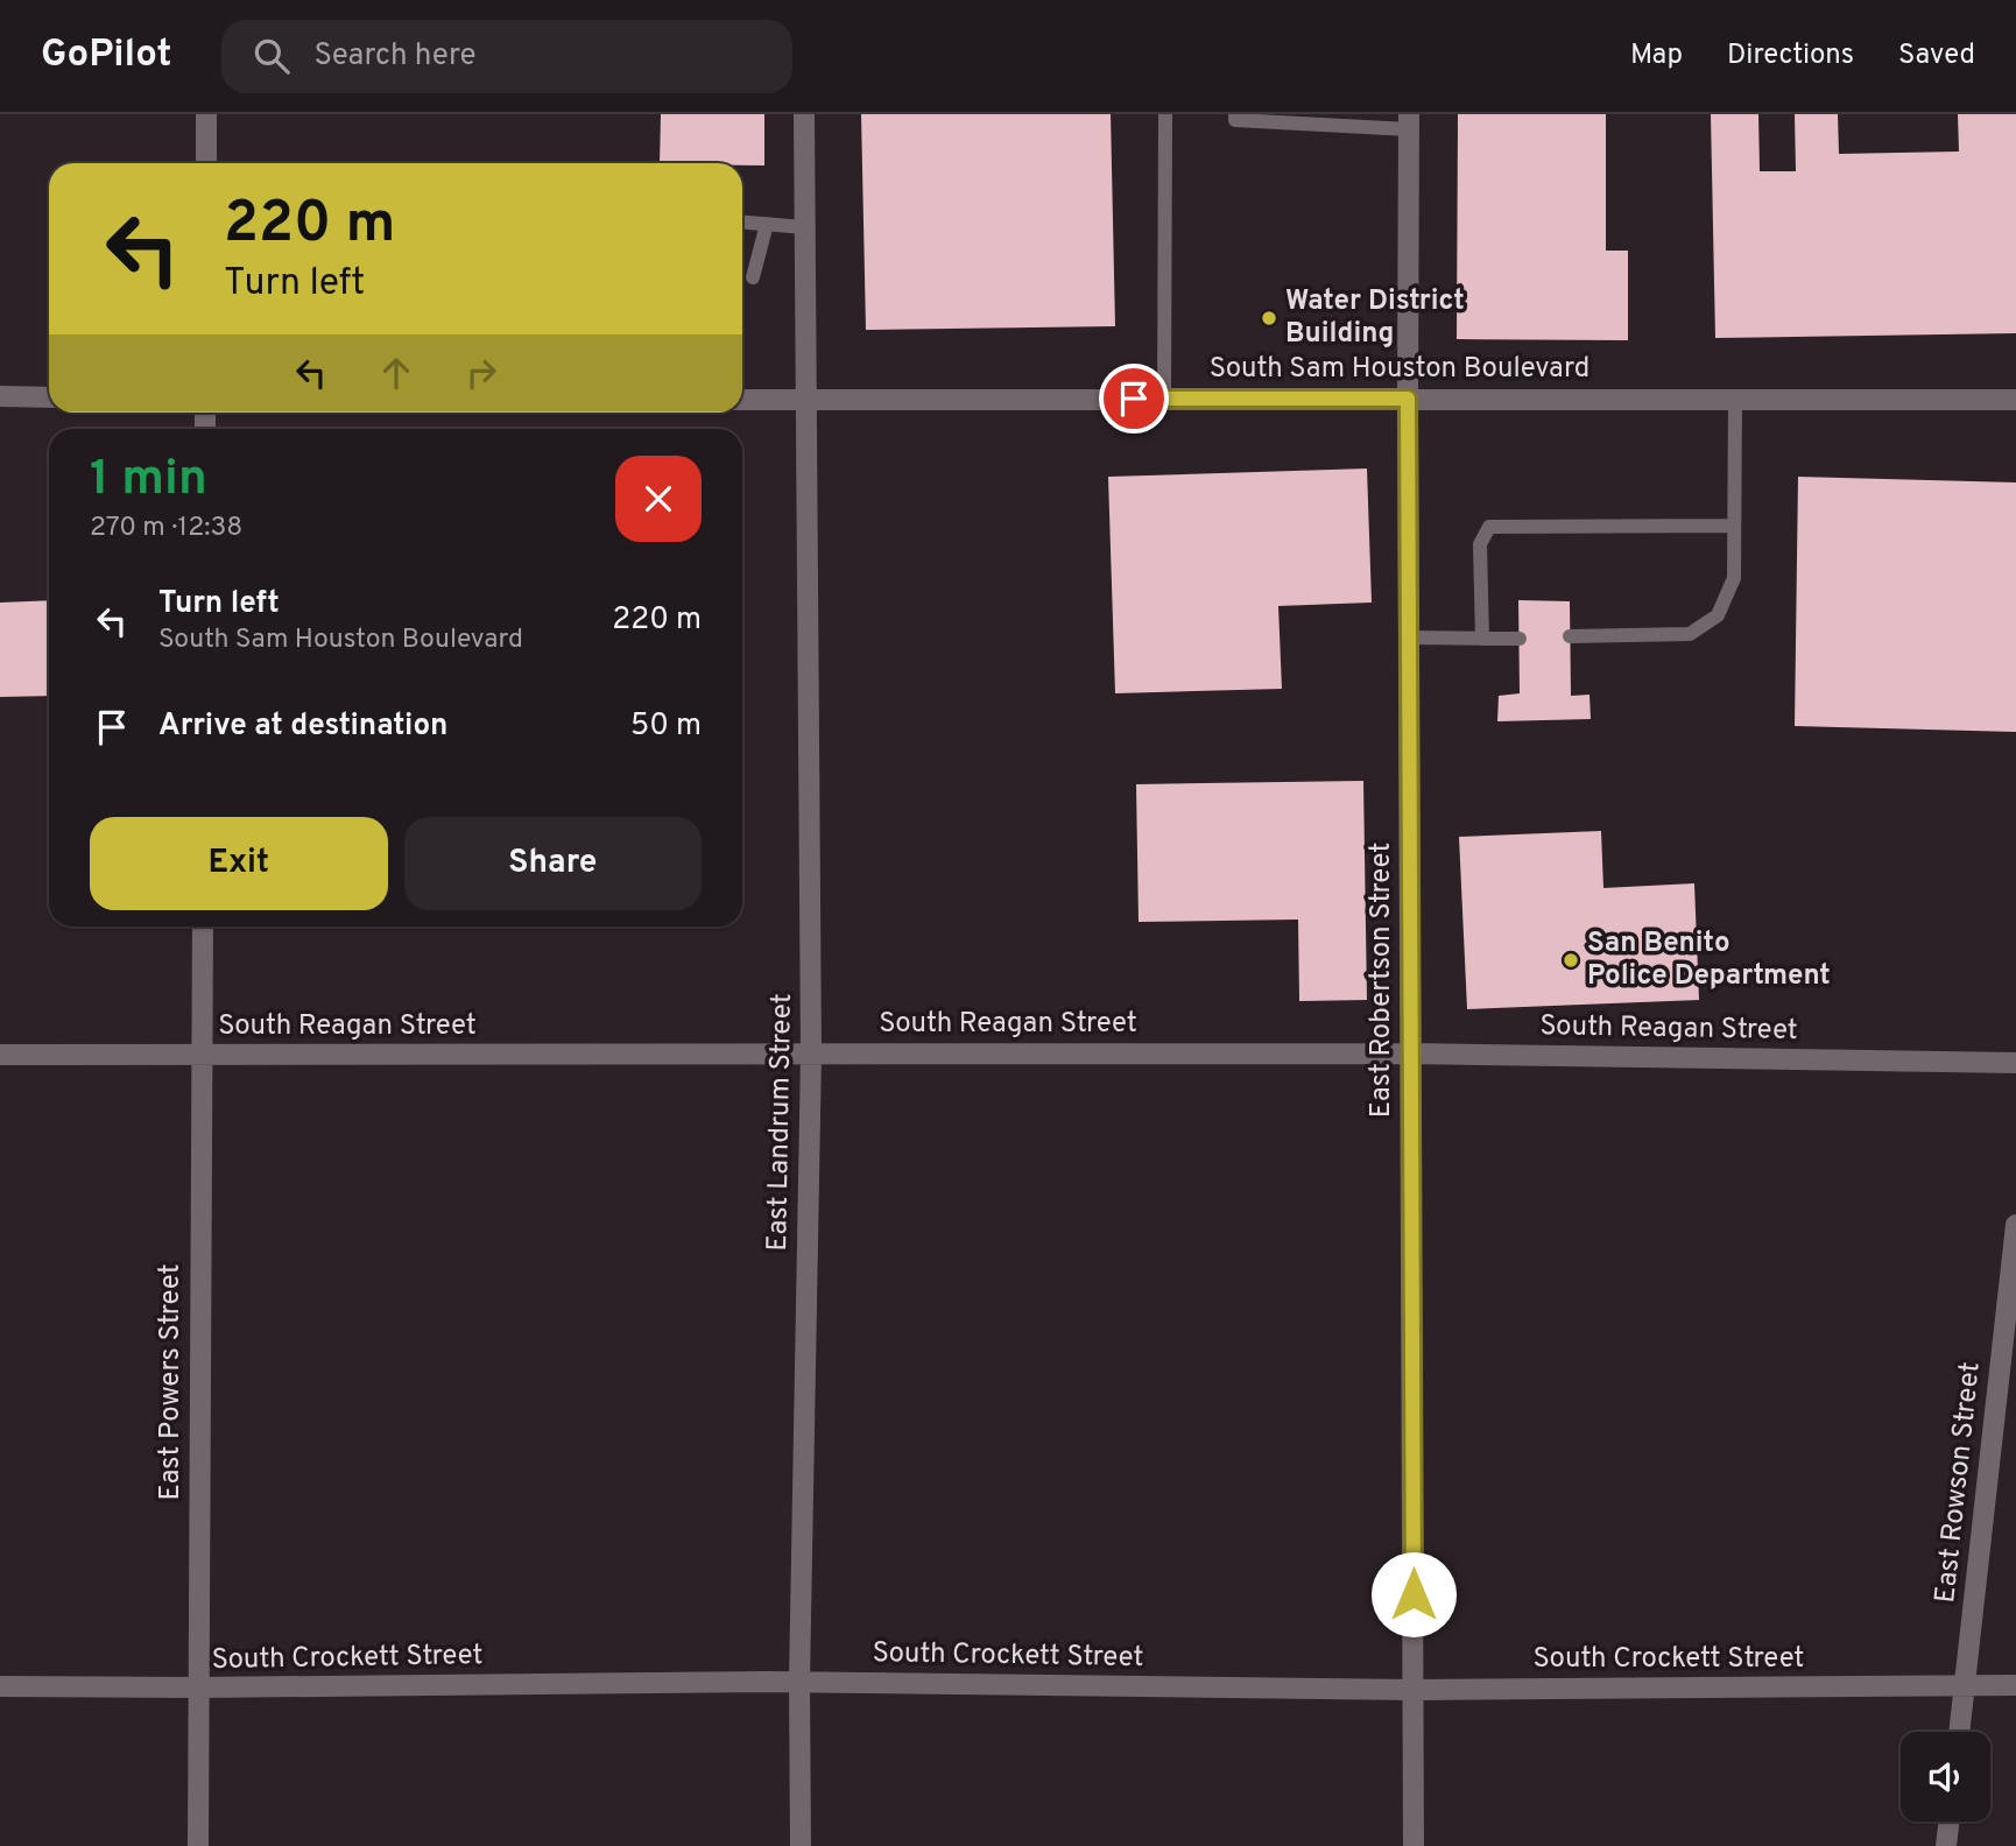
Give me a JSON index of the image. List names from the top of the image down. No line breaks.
{"streets":{"street":["South Sam Houston Boulevard","East Robertson Street","South Reagan Street","East Landrum Street","East Powers Street","East Rowson Street","South Crockett Street"]},"crossings":[["South Sam Houston Boulevard","East Robertson Street"],["South Sam Houston Boulevard","East Landrum Street"],["East Robertson Street","South Reagan Street"],["East Robertson Street","South Crockett Street"],["South Reagan Street","East Landrum Street"],["South Reagan Street","East Powers Street"],["East Landrum Street","South Crockett Street"],["East Powers Street","South Crockett Street"],["East Rowson Street","South Crockett Street"]],"places":["Water District Building","San Benito Police Department"],"page":{"header":"GoPilot","search":"Search here","nav":["Map","Directions","Saved"],"turn":["220 m","Turn left"],"heading":["1 min","270 m · 12:38"],"list":[{"name":"Turn left","note":"South Sam Houston Boulevard","value":"220 m"},{"name":"Arrive at destination","value":"50 m"}],"buttons":["Exit","Share"]}}
